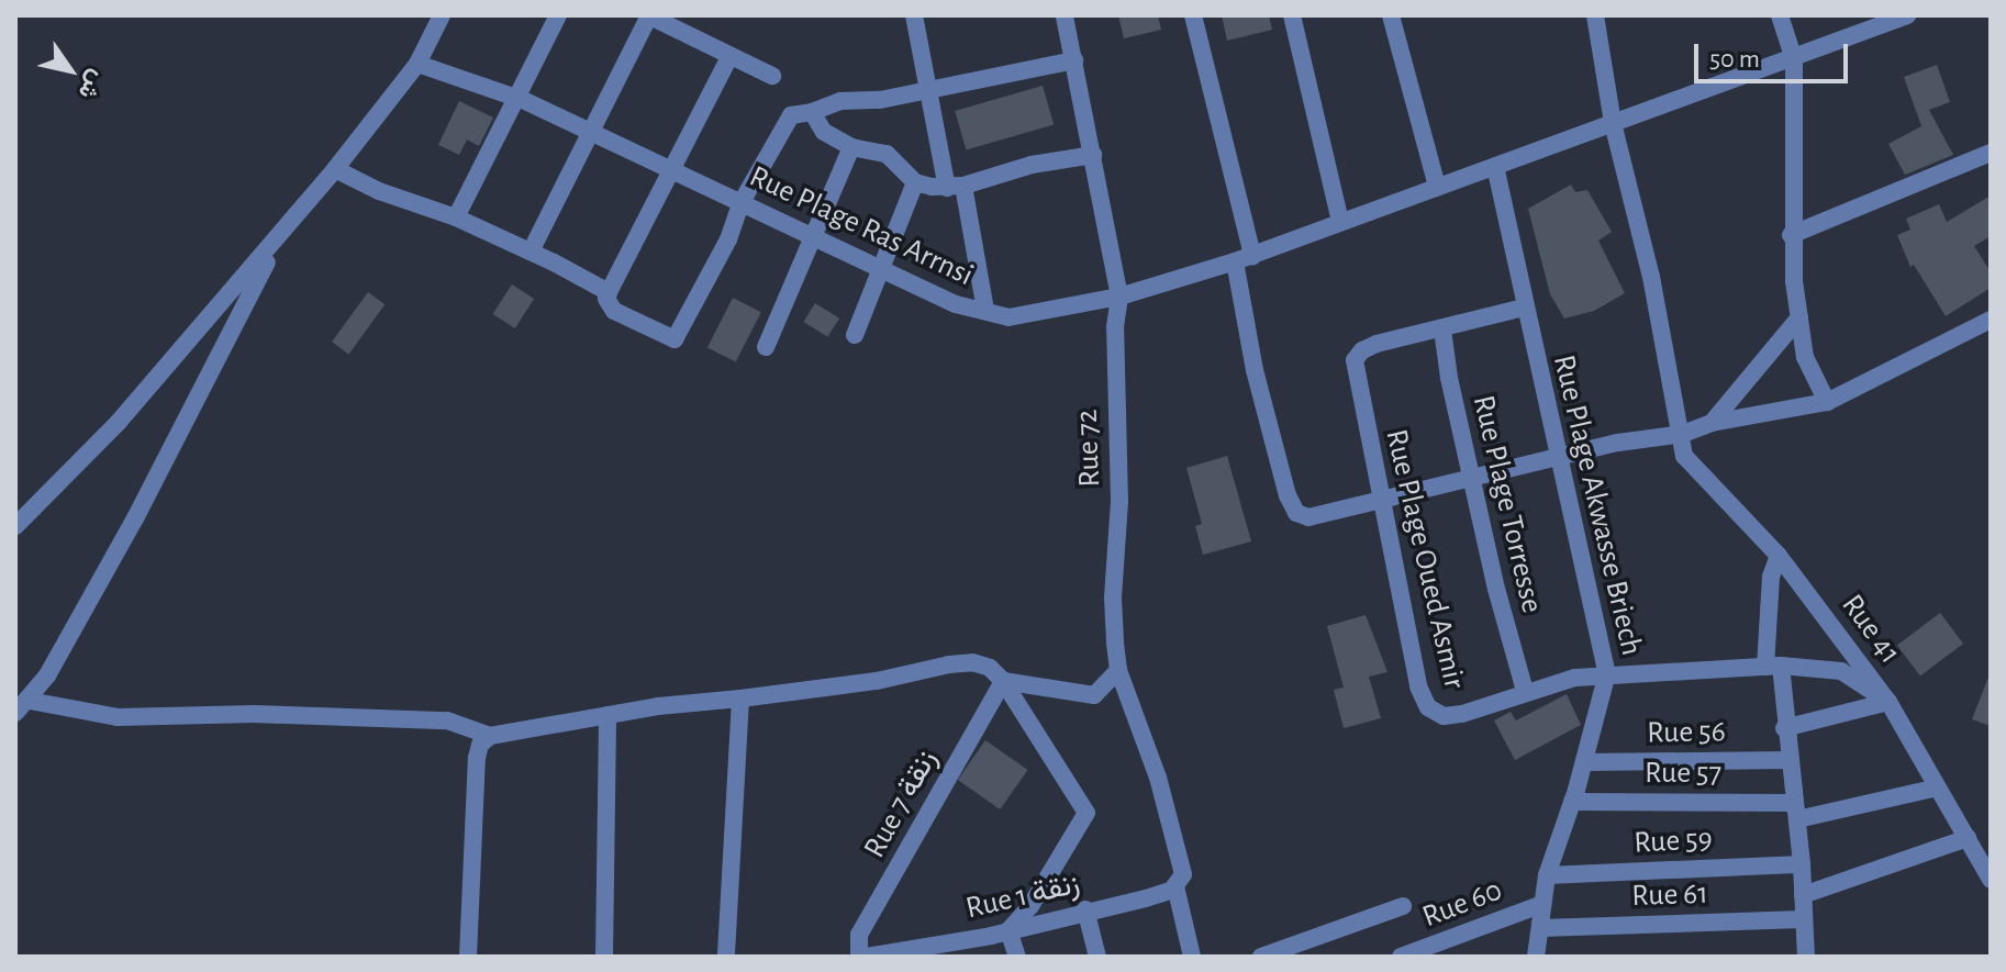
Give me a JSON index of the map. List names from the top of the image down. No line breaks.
{"streets":{"street":["Rue Plage Ras Arrnsi","Rue 72","Rue Plage Torresse","Rue Plage Akwasse Briech","Rue Plage Oued Asmir","Rue 41","Rue 56","Rue 57","Rue 7 زنقة","Rue 59","Rue 61","Rue 1 زنقة","Rue 60"]},"crossings":[["Rue Plage Ras Arrnsi","Rue 72"],["Rue Plage Ras Arrnsi","Rue Plage Akwasse Briech"],["Rue Plage Ras Arrnsi","Rue 41"],["Rue 72","Rue 1 زنقة"],["Rue Plage Torresse","Rue Plage Oued Asmir"],["Rue Plage Akwasse Briech","Rue 56"],["Rue Plage Akwasse Briech","Rue 57"],["Rue Plage Akwasse Briech","Rue 59"],["Rue Plage Akwasse Briech","Rue 61"],["Rue Plage Akwasse Briech","Rue 60"]],"scale_bar":"50 m","north":"bottom right"}
